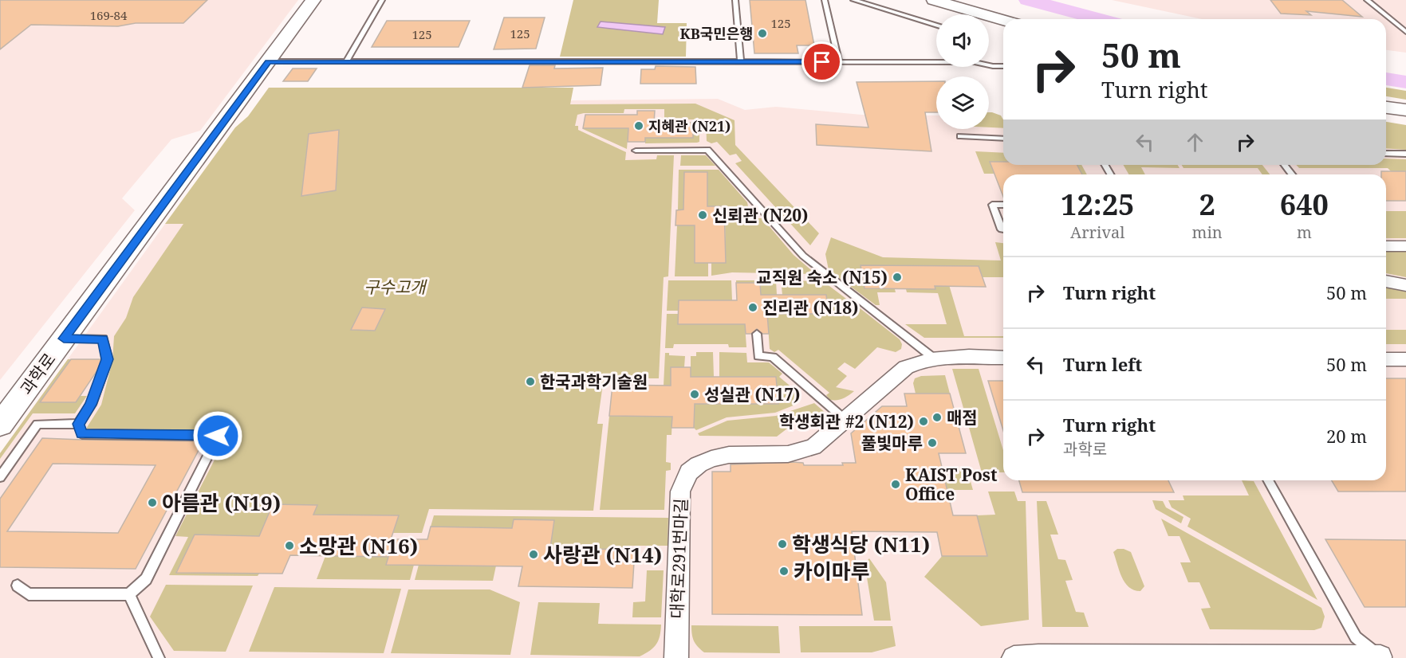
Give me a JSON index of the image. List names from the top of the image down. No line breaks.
{"streets":{"street":["과학로","대학로291번마길"]},"parks":["구수고개"],"places":["KB국민은행","지혜관 (N21)","신뢰관 (N20)","교직원 숙소 (N15)","진리관 (N18)","한국과학기술원","성실관 (N17)","매점","학생회관 #2 (N12)","풀빛마루","KAIST Post Office","아름관 (N19)","학생식당 (N11)","소망관 (N16)","사랑관 (N14)","카이마루"],"house_numbers":["169-84","125","125","125"],"page":{"turn":["50 m","Turn right"],"eta":["12:25","Arrival","2","min","640","m"],"list":[{"name":"Turn right","value":"50 m"},{"name":"Turn left","value":"50 m"},{"name":"Turn right","note":"과학로","value":"20 m"}]}}
